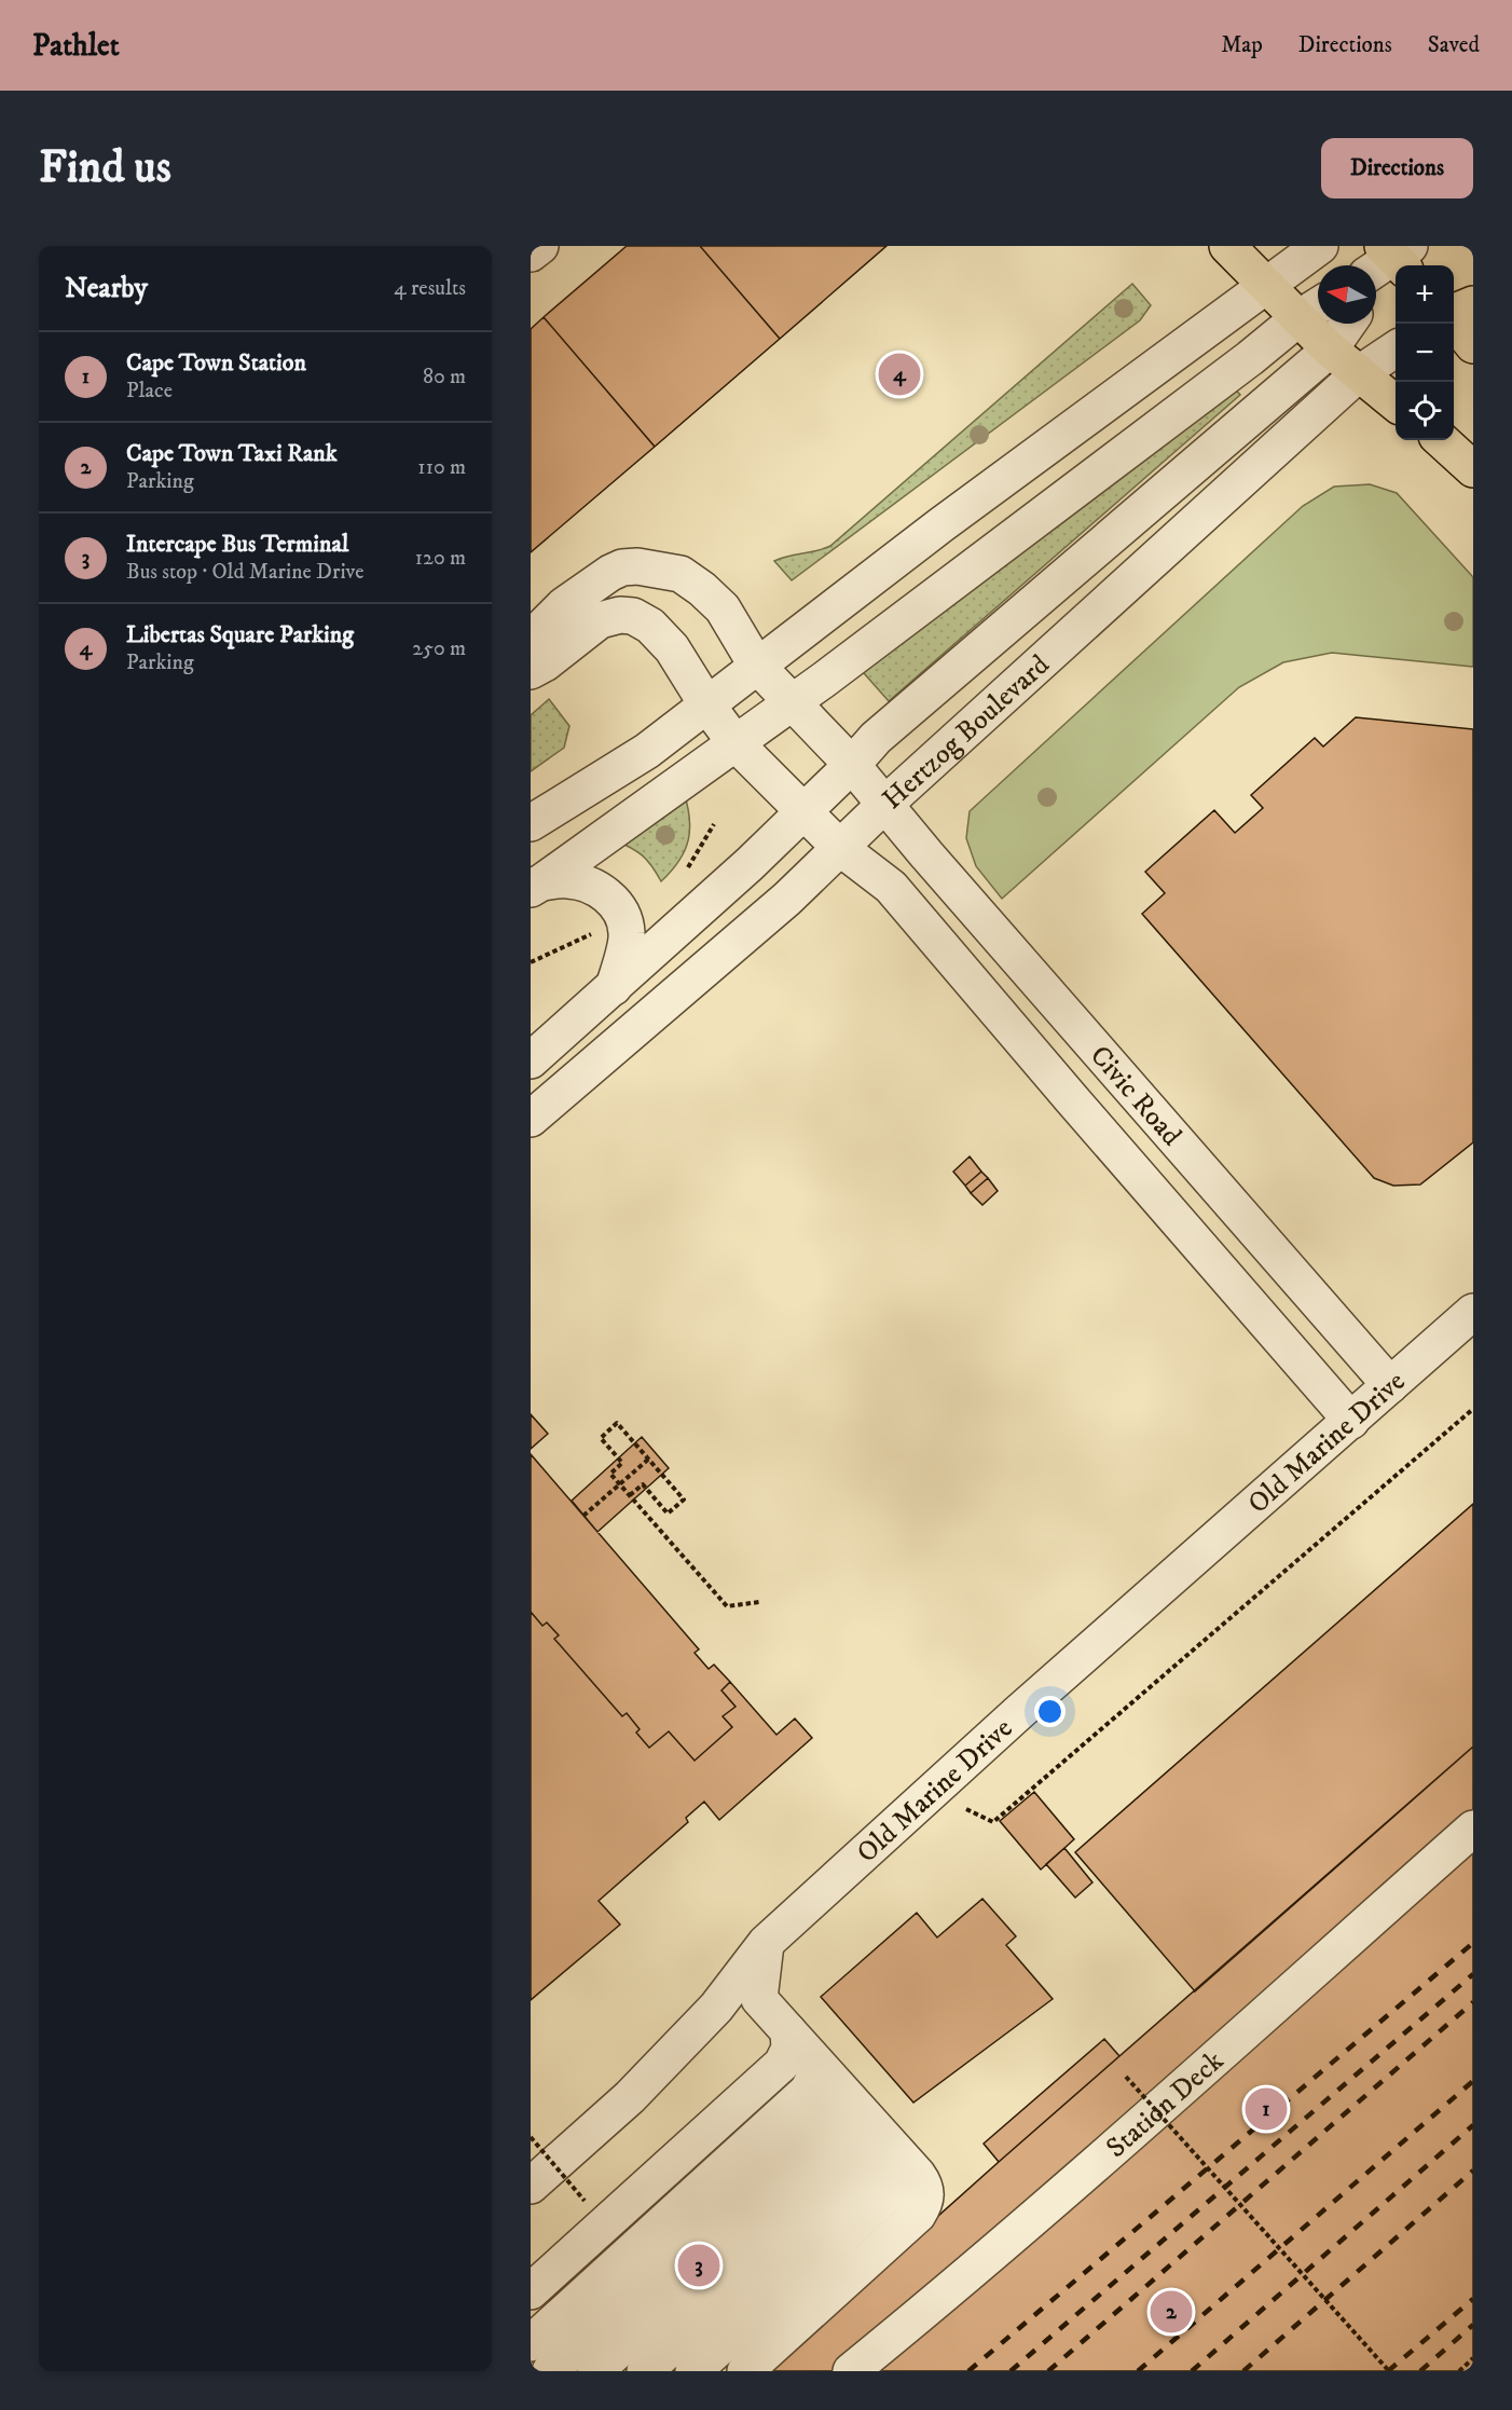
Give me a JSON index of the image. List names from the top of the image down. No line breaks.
{"streets":{"street":["Hertzog Boulevard","Civic Road","Old Marine Drive","Station Deck"]},"crossings":[["Hertzog Boulevard","Civic Road"],["Civic Road","Old Marine Drive"]],"north":"left","page":{"header":"Pathlet","nav":["Map","Directions","Saved"],"buttons":"Directions","title":"Find us","heading":["Nearby","4 results"],"map_buttons":["+","−"],"list":[{"mark":"1","name":"Cape Town Station","note":"Place","value":"80 m"},{"mark":"2","name":"Cape Town Taxi Rank","note":"Parking","value":"110 m"},{"mark":"3","name":"Intercape Bus Terminal","note":"Bus stop · Old Marine Drive","value":"120 m"},{"mark":"4","name":"Libertas Square Parking","note":"Parking","value":"250 m"}],"pins":["4","1","3","2"]}}
